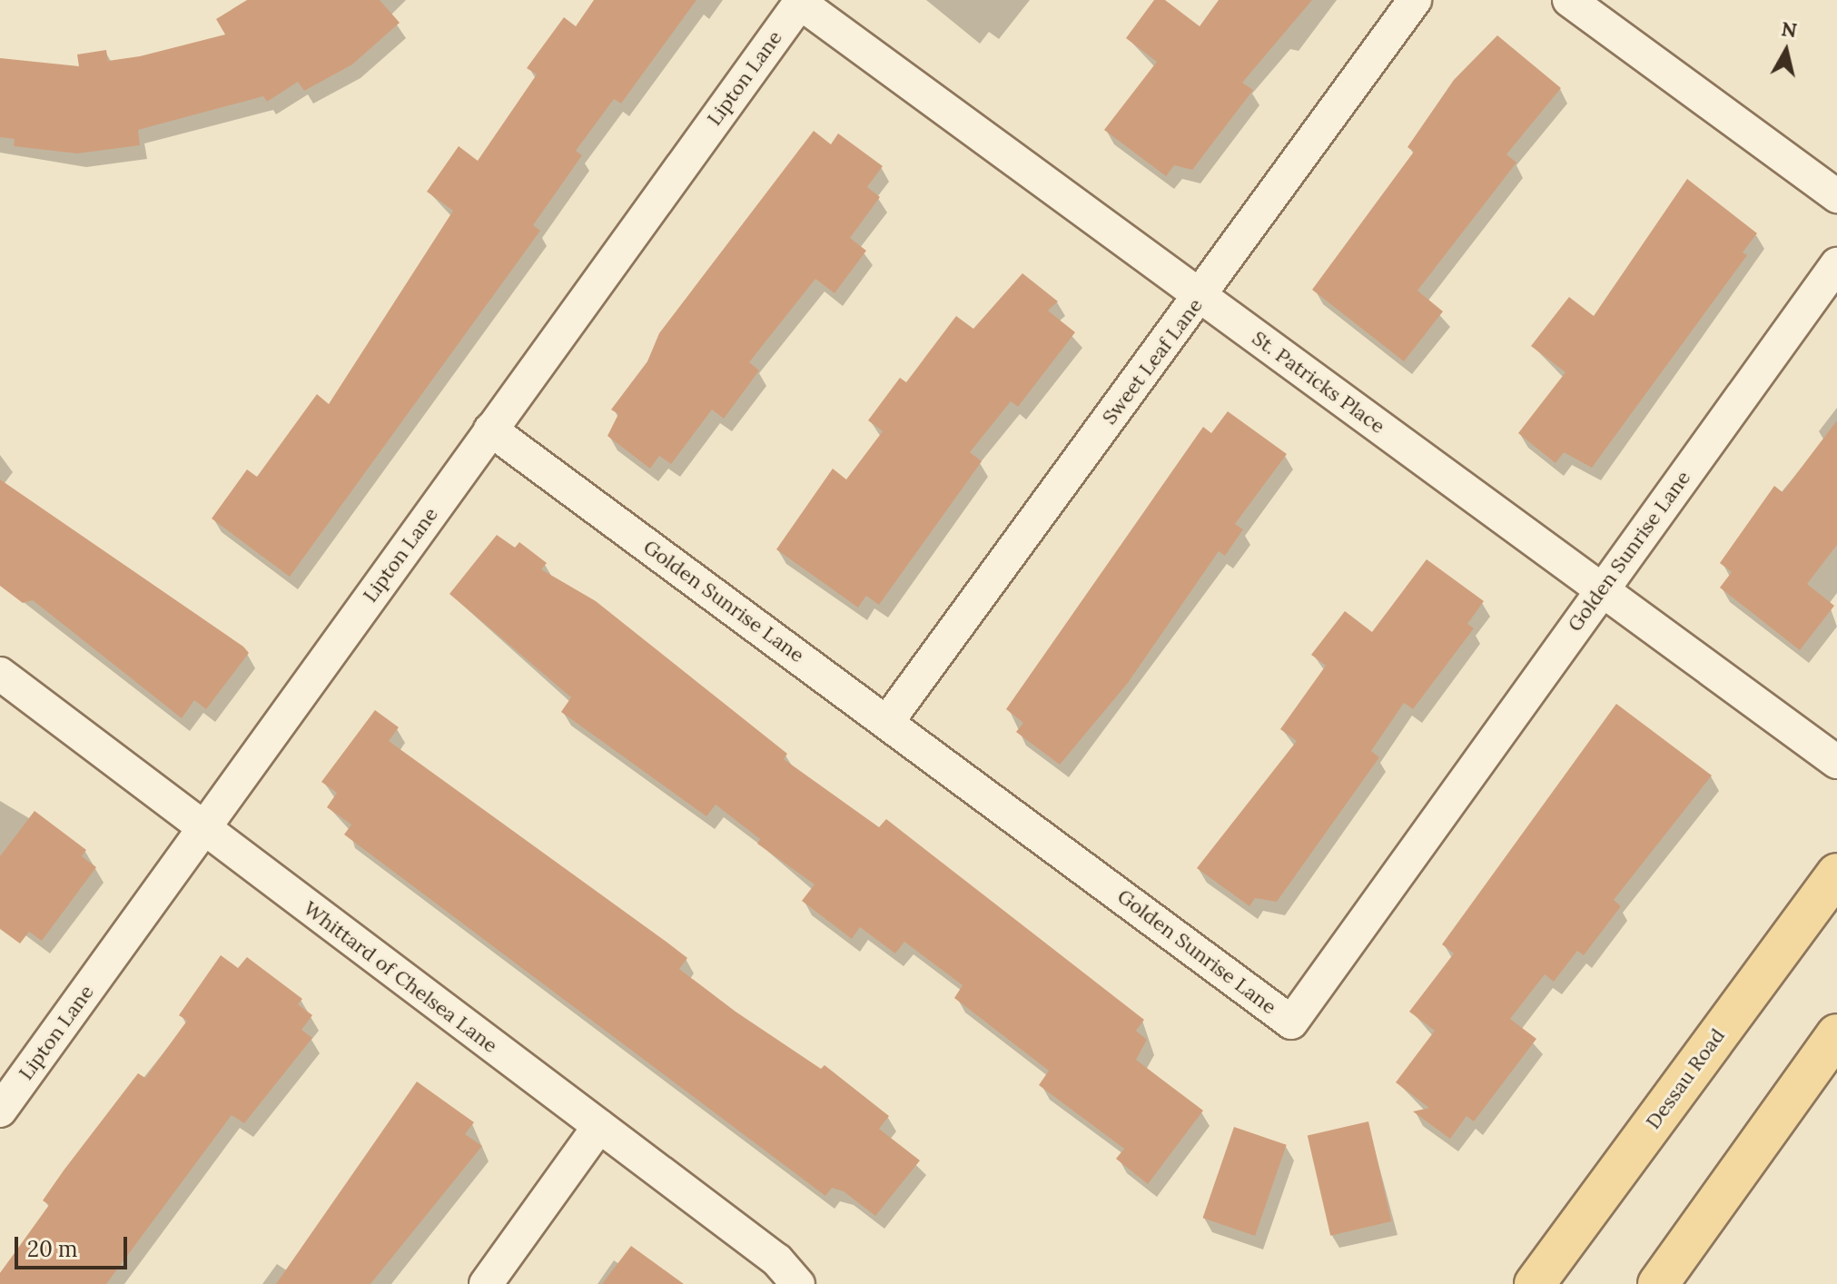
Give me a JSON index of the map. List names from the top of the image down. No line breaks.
{"streets":{"main road":["Dessau Road"],"street":["Lipton Lane","Sweet Leaf Lane","St. Patricks Place","Golden Sunrise Lane","Whittard of Chelsea Lane"]},"crossings":[["Lipton Lane","St. Patricks Place"],["Lipton Lane","Golden Sunrise Lane"],["Lipton Lane","Whittard of Chelsea Lane"],["Sweet Leaf Lane","St. Patricks Place"],["Sweet Leaf Lane","Golden Sunrise Lane"],["St. Patricks Place","Golden Sunrise Lane"]],"scale_bar":"20 m","north":"top"}
